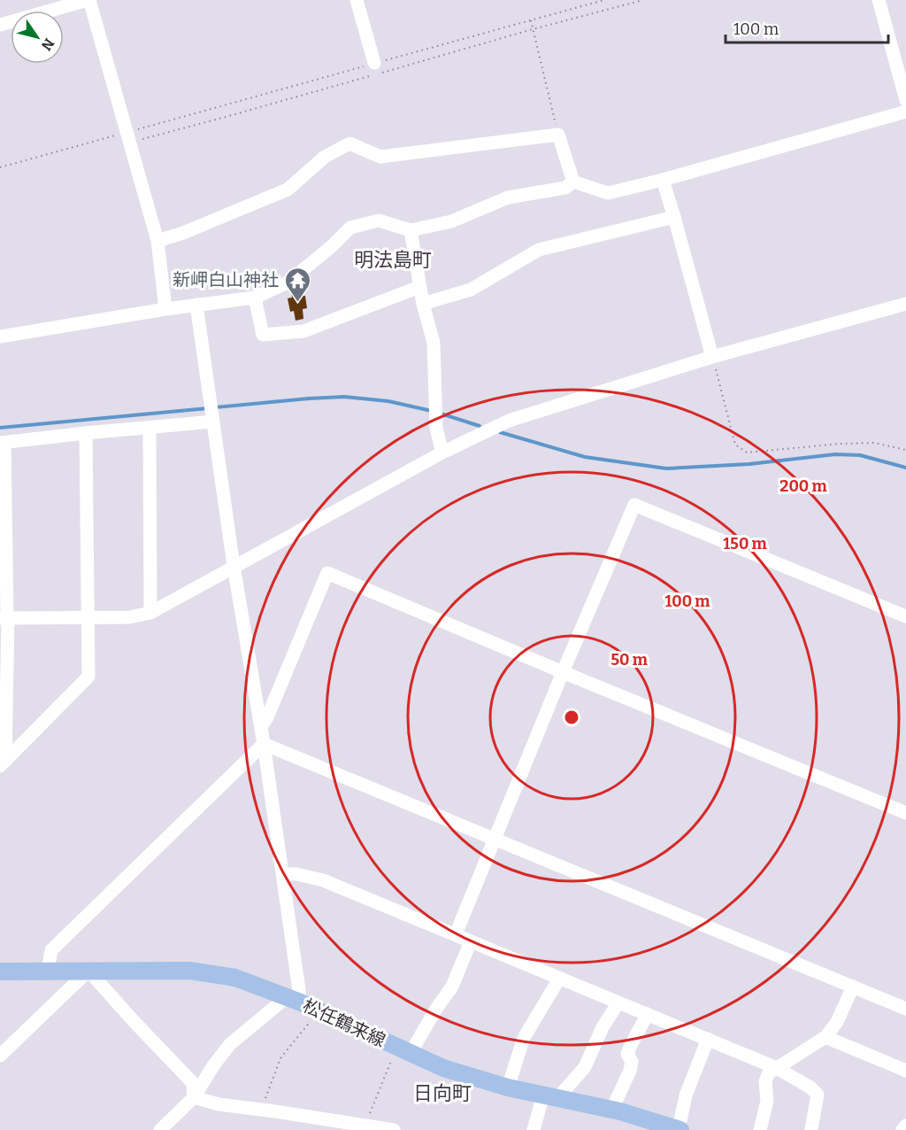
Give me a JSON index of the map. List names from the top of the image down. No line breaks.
{"streets":{"main road":["松任鶴来線"]},"districts":["明法島町","日向町"],"places":{"temple":["新岬白山神社"]},"scale_bar":"100 m","north":"bottom right","rings":["200 m","150 m","100 m","50 m"]}
